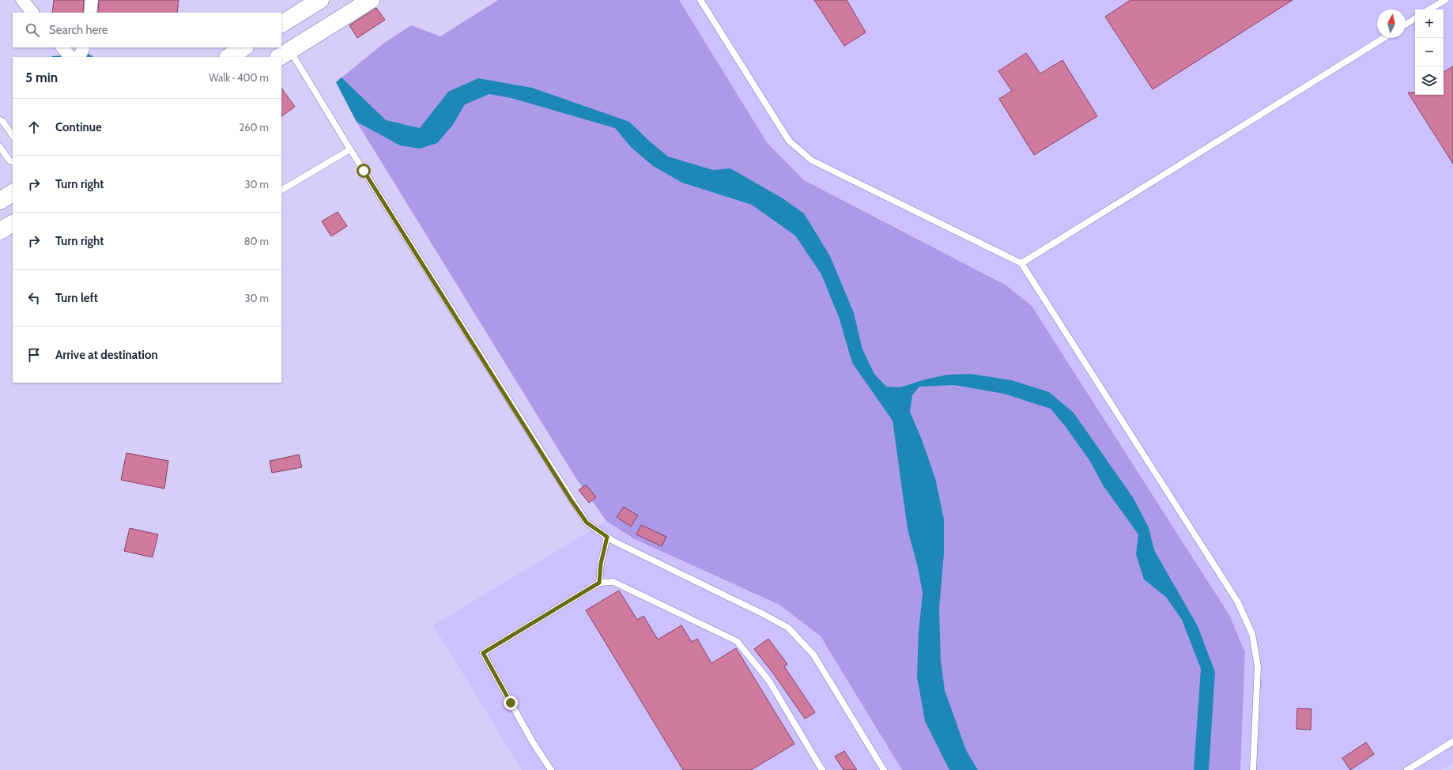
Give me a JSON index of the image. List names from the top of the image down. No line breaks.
{"north":"top","page":{"map_buttons":["+","−"],"search":"Search here","heading":["5 min","Walk · 400 m"],"list":[["Continue","260 m"],["Turn right","30 m"],["Turn right","80 m"],["Turn left","30 m"],"Arrive at destination"]}}
